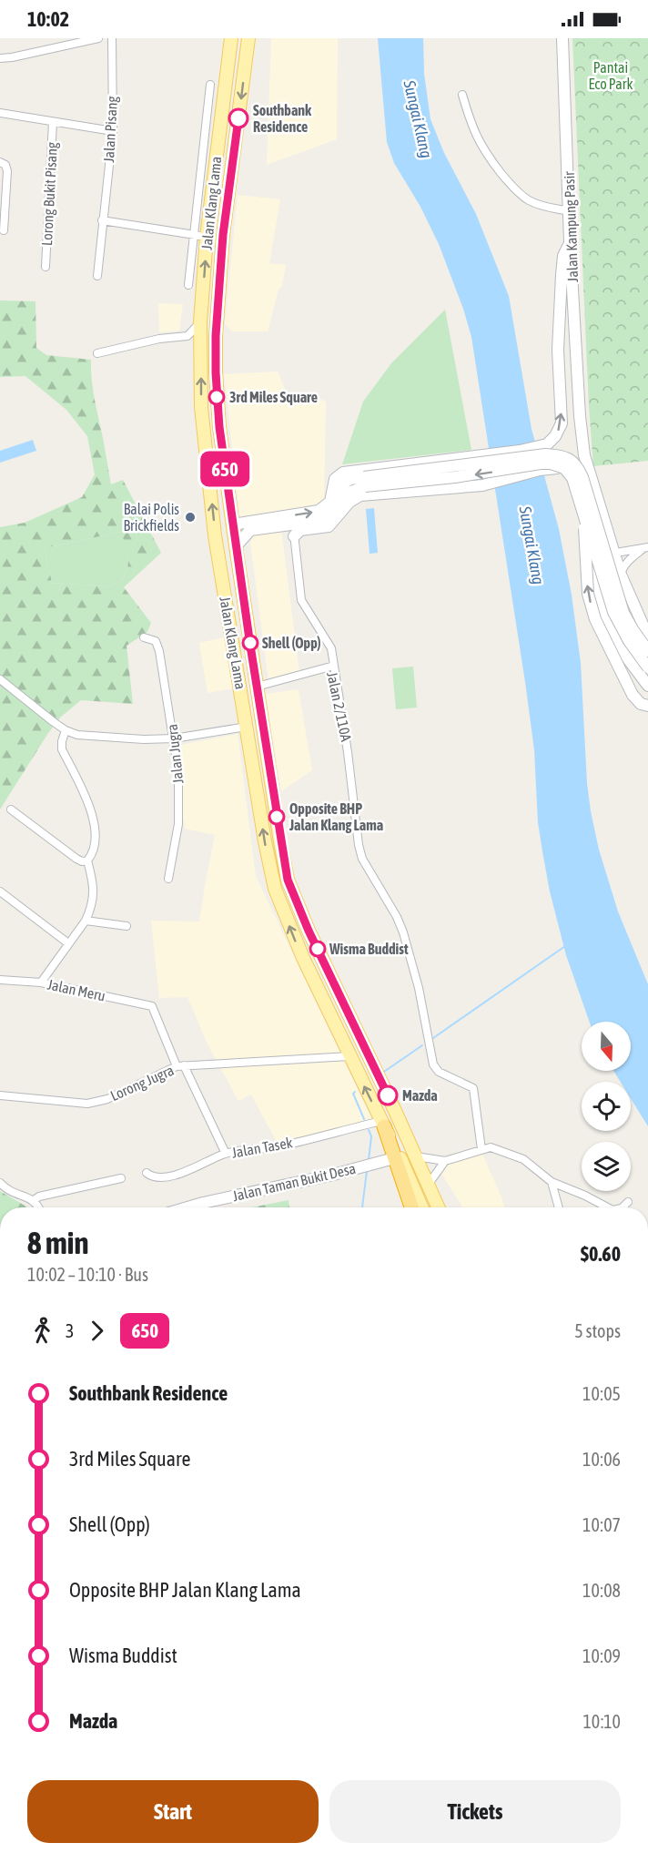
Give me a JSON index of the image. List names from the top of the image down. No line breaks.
{"streets":{"main road":["Jalan Klang Lama"],"street":["Jalan Pisang","Lorong Bukit Pisang","Jalan Kampung Pasir","Jalan 2/110A","Jalan Jugra","Jalan Meru","Lorong Jugra","Jalan Tasek","Jalan Taman Bukit Desa"]},"crossings":[["Jalan Klang Lama","Jalan 2/110A"],["Jalan Klang Lama","Lorong Jugra"],["Jalan Klang Lama","Jalan Tasek"],["Jalan Meru","Lorong Jugra"]],"water":["Sungai Klang"],"parks":["Pantai Eco Park"],"places":["Southbank Residence","3rd Miles Square","Balai Polis Brickfields","Shell (Opp)","Opposite BHP Jalan Klang Lama","Wisma Buddist","Mazda"],"lines":["bus line 650"],"north":"bottom","page":{"status":"10:02","on_map":"650","heading":["8 min","10:02 – 10:10 · Bus","$0.60"],"legs":["3","650","5 stops"],"list":[{"name":"Southbank Residence","value":"10:05"},{"name":"3rd Miles Square","value":"10:06"},{"name":"Shell (Opp)","value":"10:07"},{"name":"Opposite BHP Jalan Klang Lama","value":"10:08"},{"name":"Wisma Buddist","value":"10:09"},{"name":"Mazda","value":"10:10"}],"buttons":["Start","Tickets"]}}
